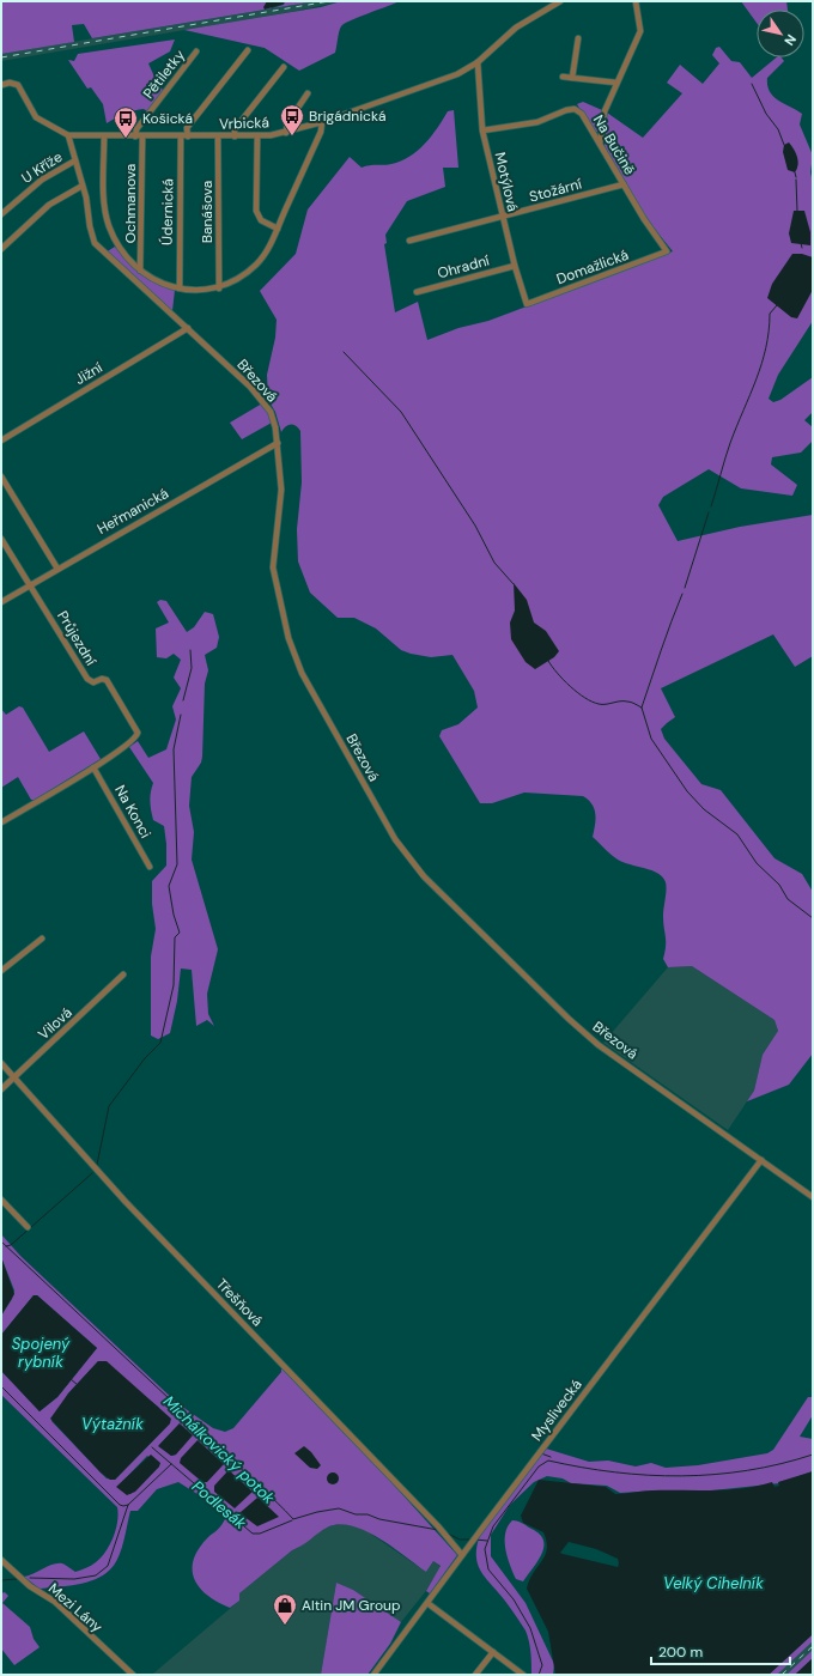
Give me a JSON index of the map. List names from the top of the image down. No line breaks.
{"streets":{"street":["Pětiletky","Vrbická","Na Bučině","U Kříže","Motýlová","Stožární","Ochmanova","Údernická","Banášova","Ohradní","Domažlická","Jižní","Březová","Heřmanická","Průjezdní","Na Konci","Vilová","Třešňová","Myslivecká","Mezi Lány"]},"crossings":[["Pětiletky","Vrbická"],["Vrbická","Motýlová"],["Vrbická","Ochmanova"],["Vrbická","Údernická"],["Vrbická","Banášova"],["Na Bučině","Motýlová"],["Na Bučině","Stožární"],["Na Bučině","Domažlická"],["Motýlová","Stožární"],["Motýlová","Ohradní"],["Motýlová","Domažlická"],["Jižní","Březová"],["Březová","Heřmanická"],["Březová","Myslivecká"],["Heřmanická","Průjezdní"],["Průjezdní","Na Konci"],["Vilová","Třešňová"],["Třešňová","Myslivecká"]],"water":["Spojený rybník","Výtažník","Michálkovický potok","Podlesák","Velký Cihelník"],"places":{"bus stop":["Brigádnická","Košická"],"shop":["Altin JM Group"]},"scale_bar":"200 m","north":"bottom right"}
